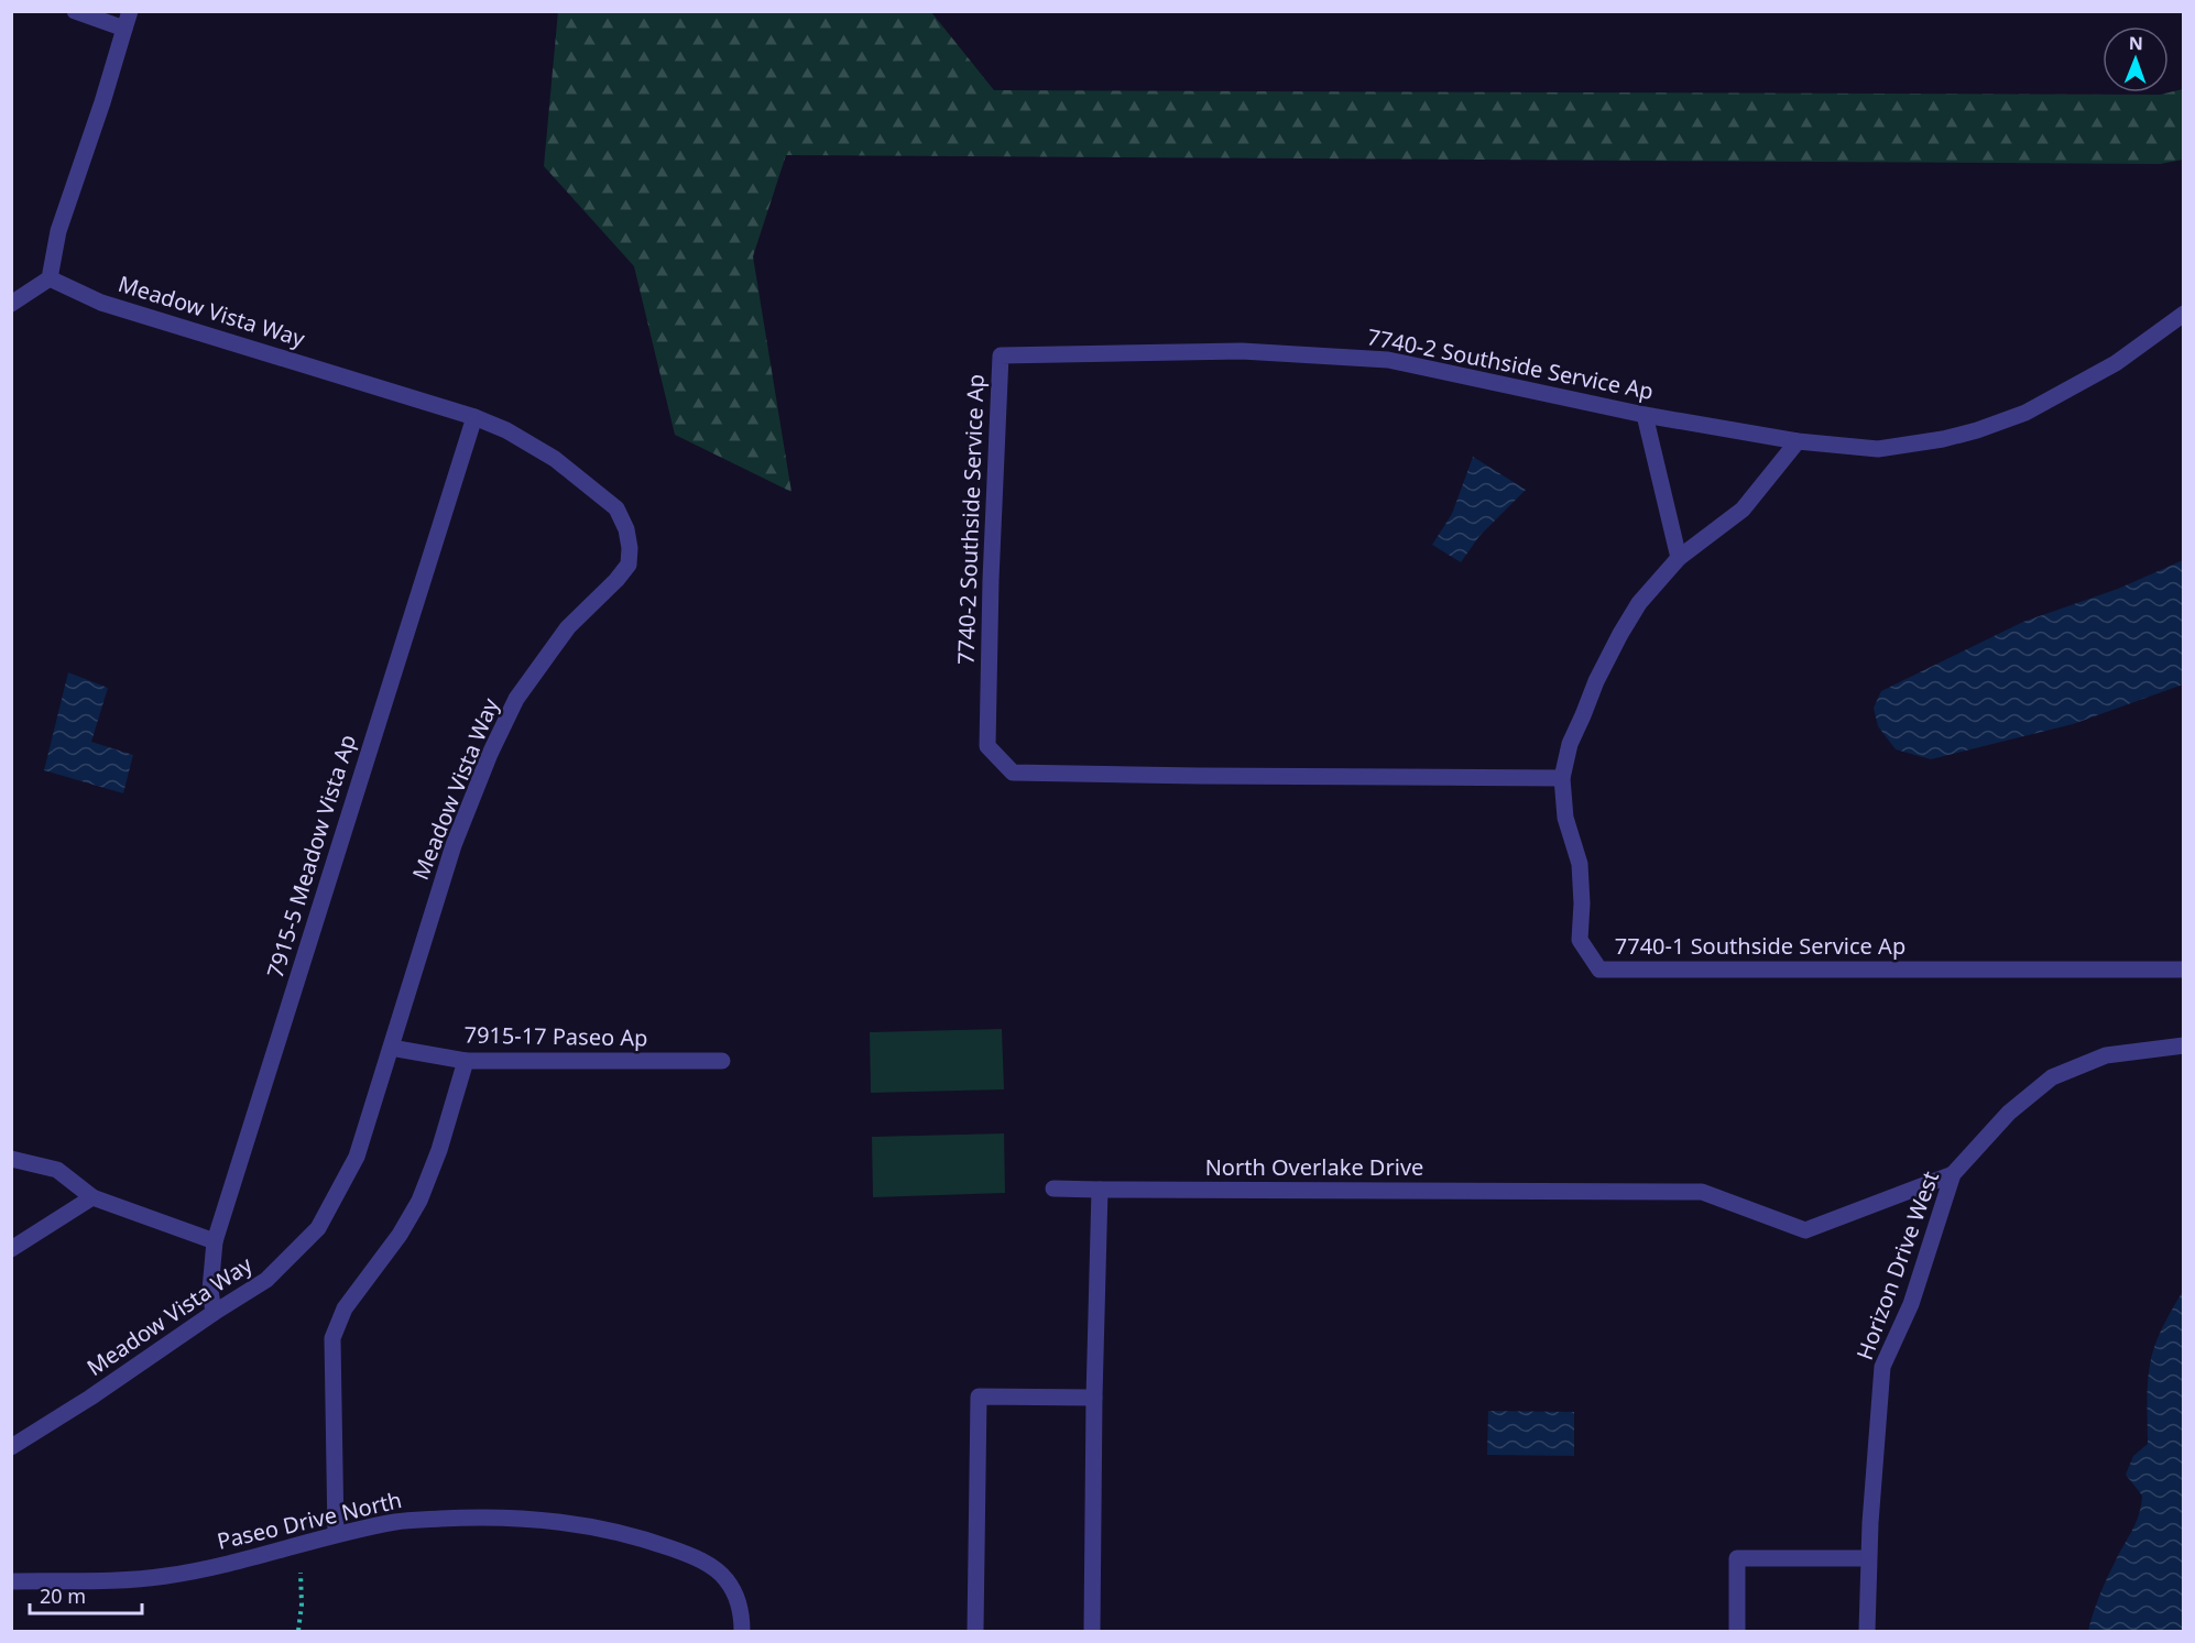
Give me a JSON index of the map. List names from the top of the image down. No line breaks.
{"streets":{"street":["Meadow Vista Way","7740-2 Southside Service Ap","7915-5 Meadow Vista Ap","7740-1 Southside Service Ap","7915-17 Paseo Ap","North Overlake Drive","Horizon Drive West","Paseo Drive North"]},"crossings":[["Meadow Vista Way","7915-5 Meadow Vista Ap"],["Meadow Vista Way","7915-17 Paseo Ap"],["7740-2 Southside Service Ap","7740-1 Southside Service Ap"],["North Overlake Drive","Horizon Drive West"]],"scale_bar":"20 m","north":"top"}
